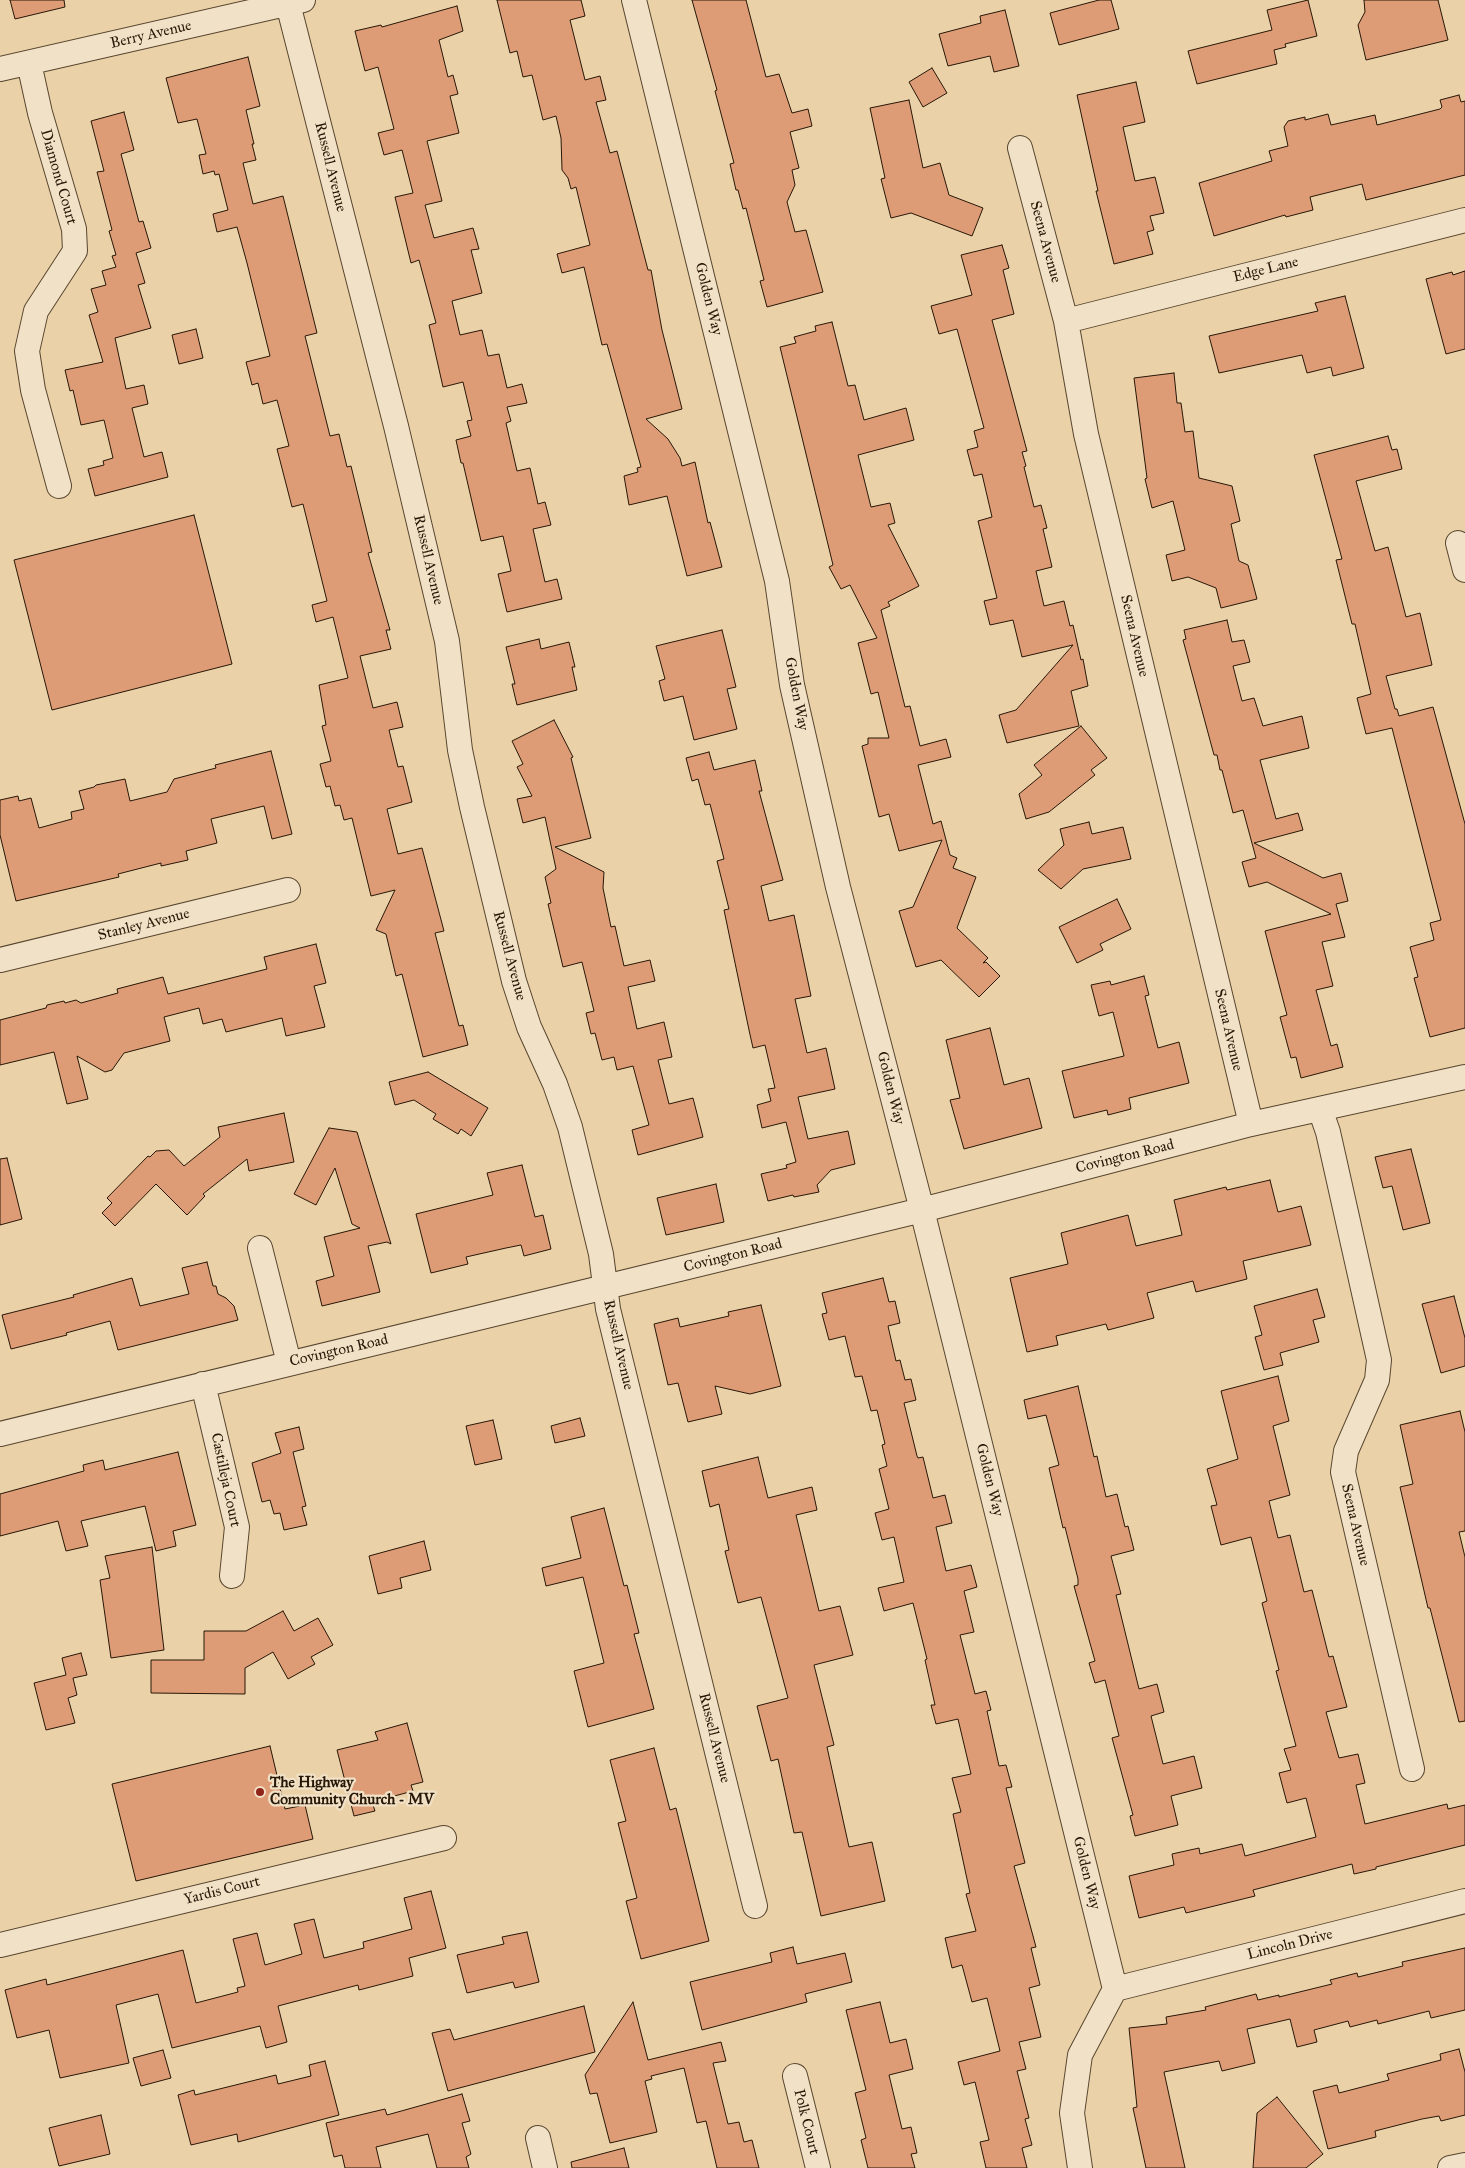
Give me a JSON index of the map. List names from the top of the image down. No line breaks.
{"streets":{"street":["Berry Avenue","Russell Avenue","Diamond Court","Seena Avenue","Edge Lane","Golden Way","Stanley Avenue","Covington Road","Castilleja Court","Yardis Court","Lincoln Drive","Polk Court"]},"crossings":[["Berry Avenue","Russell Avenue"],["Berry Avenue","Diamond Court"],["Russell Avenue","Covington Road"],["Seena Avenue","Edge Lane"],["Seena Avenue","Covington Road"],["Golden Way","Covington Road"],["Golden Way","Lincoln Drive"],["Covington Road","Castilleja Court"]],"places":["The Highway Community Church - MV"]}
